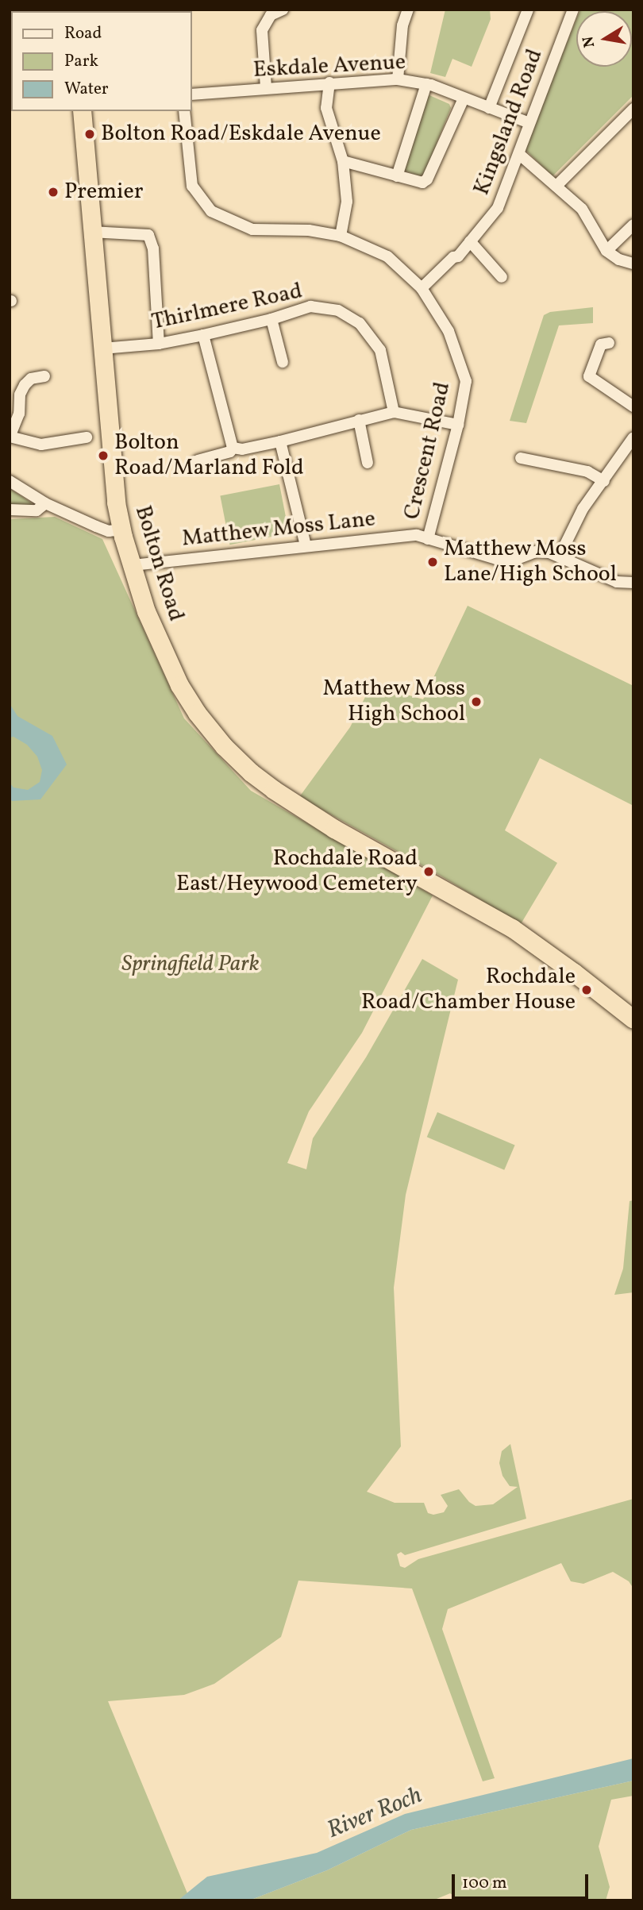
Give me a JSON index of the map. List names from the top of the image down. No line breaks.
{"streets":{"highway":["Bolton Road"],"street":["Eskdale Avenue","Kingsland Road","Thirlmere Road","Crescent Road","Matthew Moss Lane"]},"crossings":[["Eskdale Avenue","Kingsland Road"],["Kingsland Road","Crescent Road"],["Thirlmere Road","Bolton Road"],["Crescent Road","Matthew Moss Lane"],["Matthew Moss Lane","Bolton Road"]],"water":["River Roch"],"parks":["Springfield Park"],"places":["Bolton Road/Eskdale Avenue","Premier","Bolton Road/Marland Fold","Matthew Moss Lane/High School","Matthew Moss High School","Rochdale Road East/Heywood Cemetery","Rochdale Road/Chamber House"],"legend":["Road","Park","Water"],"scale_bar":"100 m","north":"left"}
